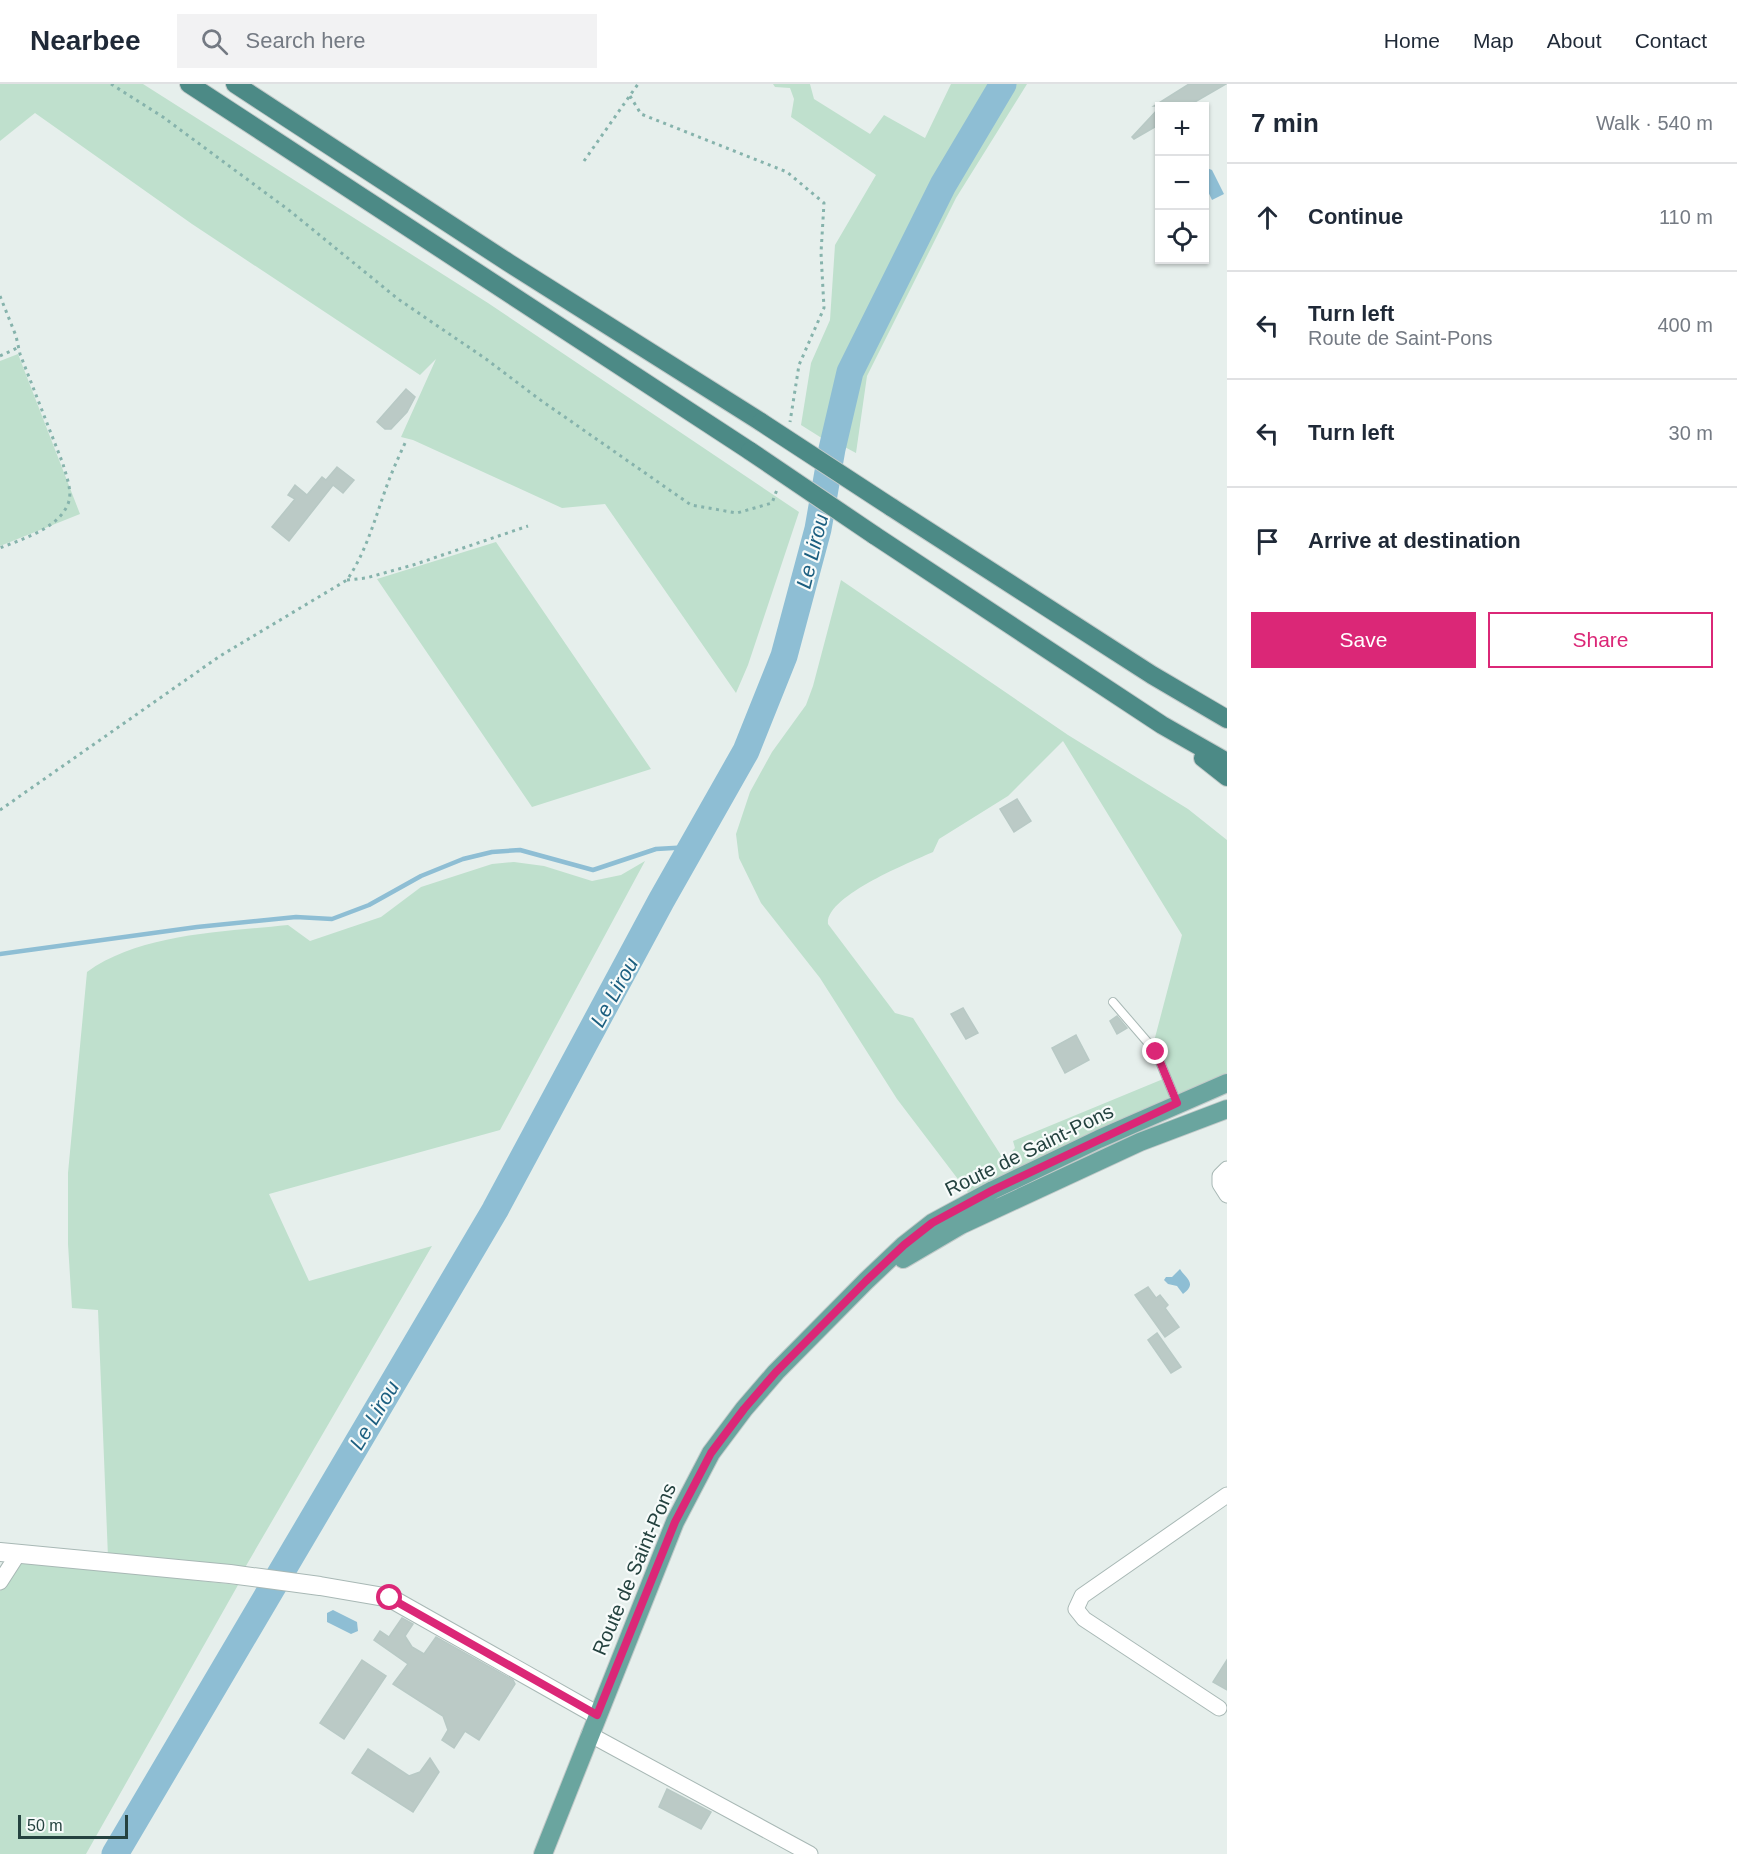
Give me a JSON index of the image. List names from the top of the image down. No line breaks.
{"streets":{"main road":["Route de Saint-Pons"]},"water":["Le Lirou"],"scale_bar":"50 m","page":{"header":"Nearbee","search":"Search here","nav":["Home","Map","About","Contact"],"heading":["7 min","Walk · 540 m"],"map_buttons":["+","−"],"list":[["Continue","110 m"],["Turn left","Route de Saint-Pons","400 m"],["Turn left","30 m"],"Arrive at destination"],"buttons":["Save","Share"],"scale":"50 m"}}
